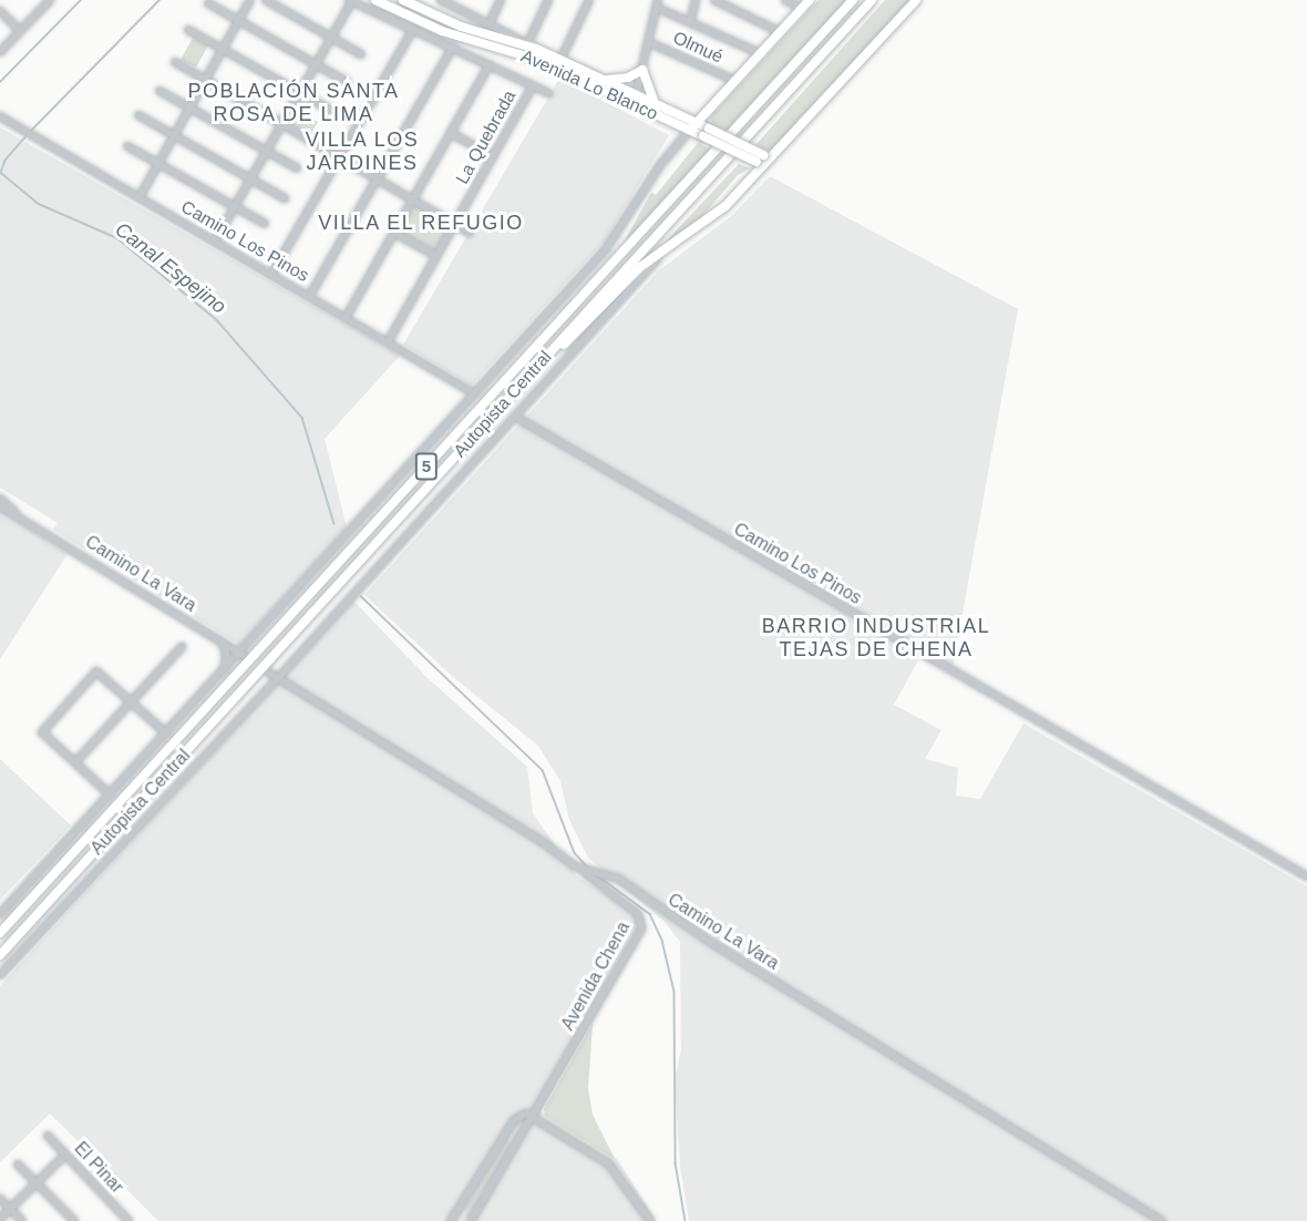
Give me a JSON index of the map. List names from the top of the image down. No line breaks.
{"streets":{"highway":["Autopista Central","5"],"main road":["Avenida Lo Blanco"],"street":["Olmué","La Quebrada","Camino Los Pinos","Camino La Vara","Avenida Chena","El Pinar"]},"crossings":[["Avenida Lo Blanco","La Quebrada"],["La Quebrada","Camino Los Pinos"],["Camino La Vara","Avenida Chena"]],"districts":["POBLACIÓN SANTA ROSA DE LIMA","VILLA LOS JARDINES","VILLA EL REFUGIO","BARRIO INDUSTRIAL TEJAS DE CHENA"],"water":["Canal Espejino"]}
